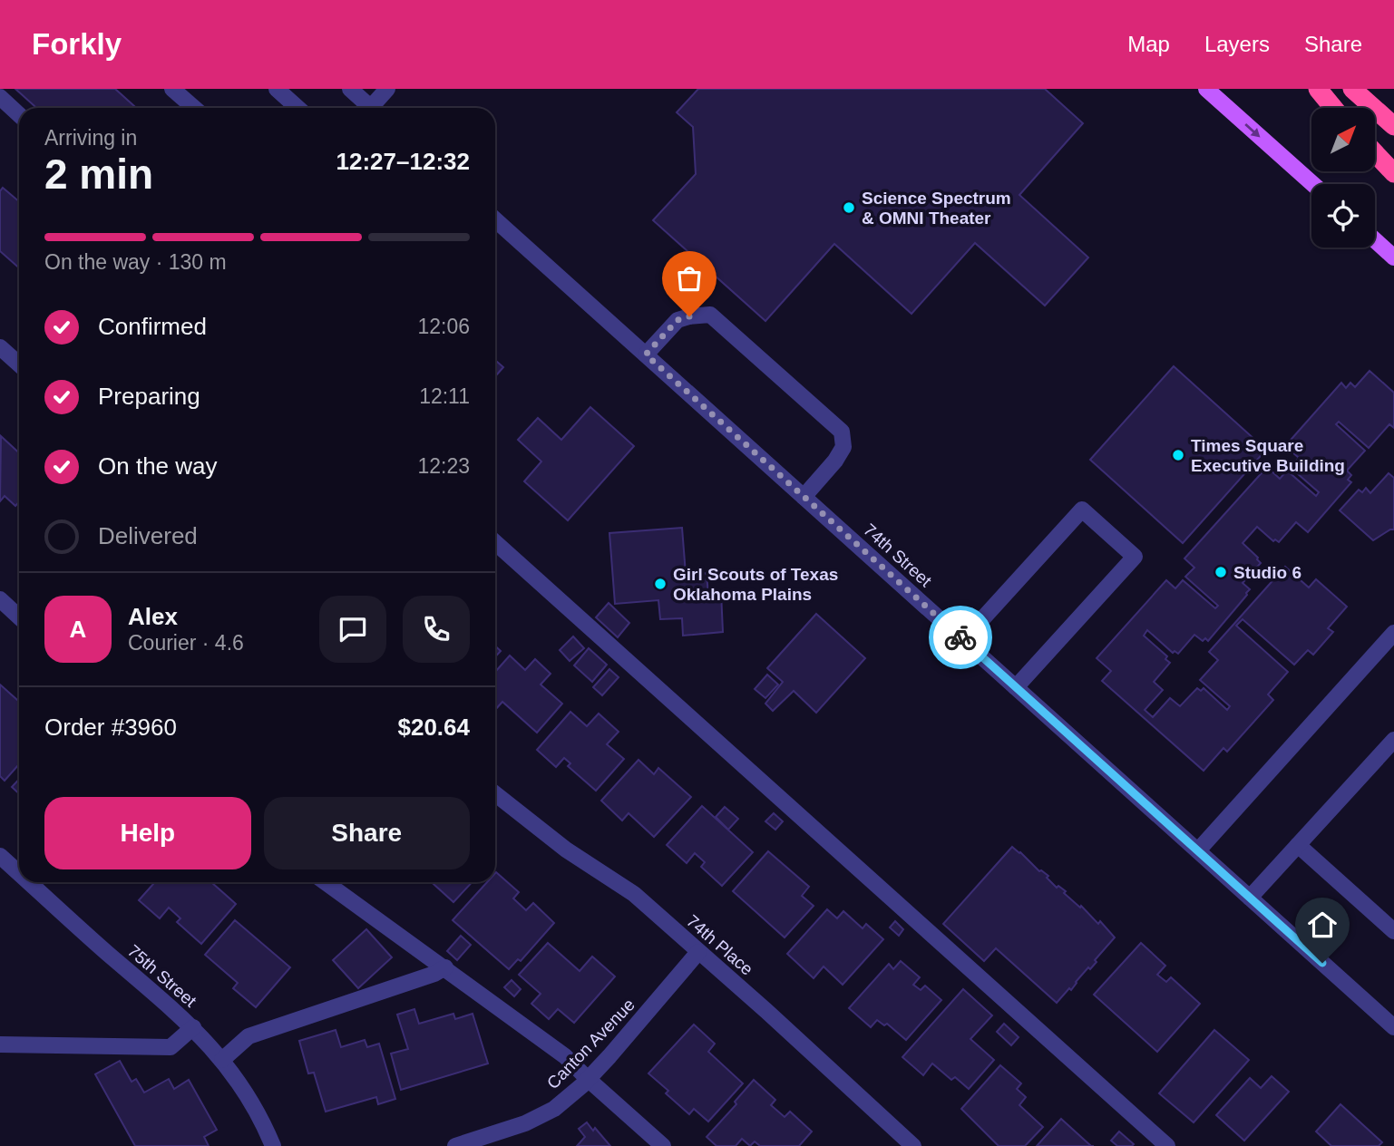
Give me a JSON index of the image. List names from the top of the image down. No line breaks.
{"streets":{"street":["74th Street","74th Place","75th Street","Canton Avenue"]},"crossings":[["74th Place","Canton Avenue"]],"places":["Science Spectrum & OMNI Theater","Times Square Executive Building","Studio 6","Girl Scouts of Texas Oklahoma Plains"],"north":"top right","page":{"header":"Forkly","nav":["Map","Layers","Share"],"heading":["2 min","Arriving in","12:27–12:32"],"panel":["Alex","Courier · 4.6","Order #3960","$20.64"],"bar":"On the way · 130 m","list":[["Confirmed","12:06"],["Preparing","12:11"],["On the way","12:23"],"Delivered"],"round":"A","buttons":["Help","Share"]}}
